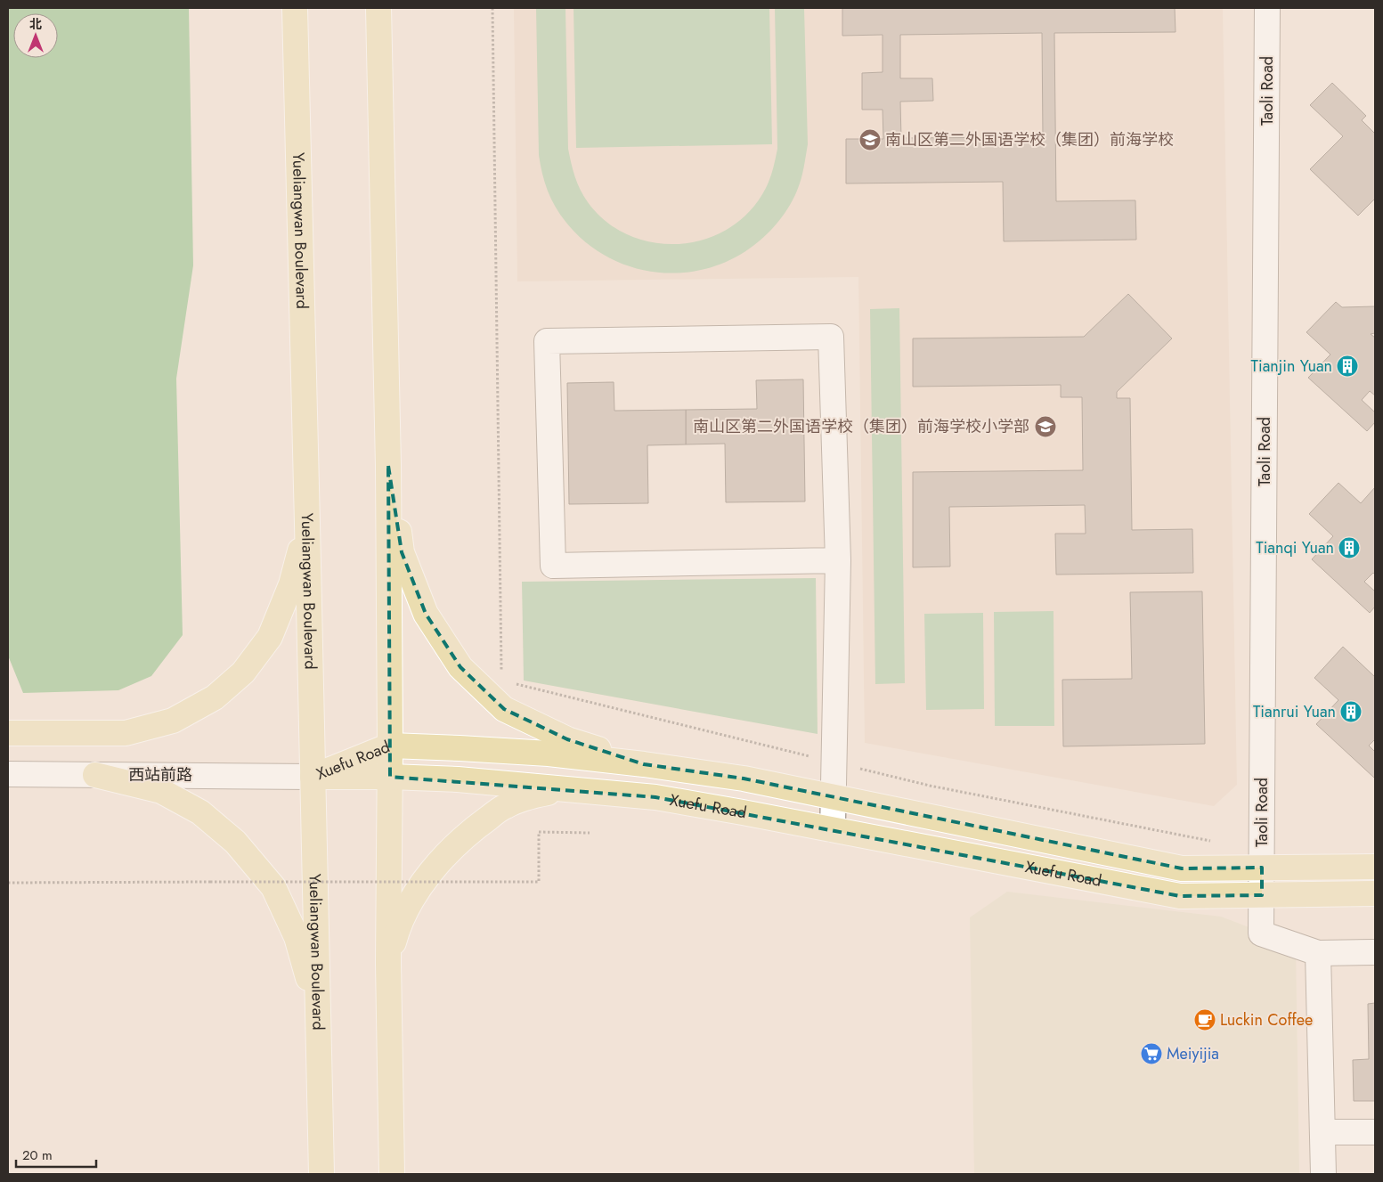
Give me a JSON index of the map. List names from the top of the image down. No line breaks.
{"streets":{"main road":["Yueliangwan Boulevard","Xuefu Road"],"street":["Taoli Road","西站前路"]},"crossings":[["Taoli Road","Xuefu Road"],["Yueliangwan Boulevard","Xuefu Road"],["Yueliangwan Boulevard","西站前路"],["Xuefu Road","西站前路"]],"places":{"school or university":["南山区第二外国语学校（集团）前海学校","南山区第二外国语学校（集团）前海学校小学部"],"building":["Tianjin Yuan","Tianqi Yuan","Tianrui Yuan"],"cafe":["Luckin Coffee"],"supermarket":["Meiyijia"]},"scale_bar":"20 m","north":"top"}
